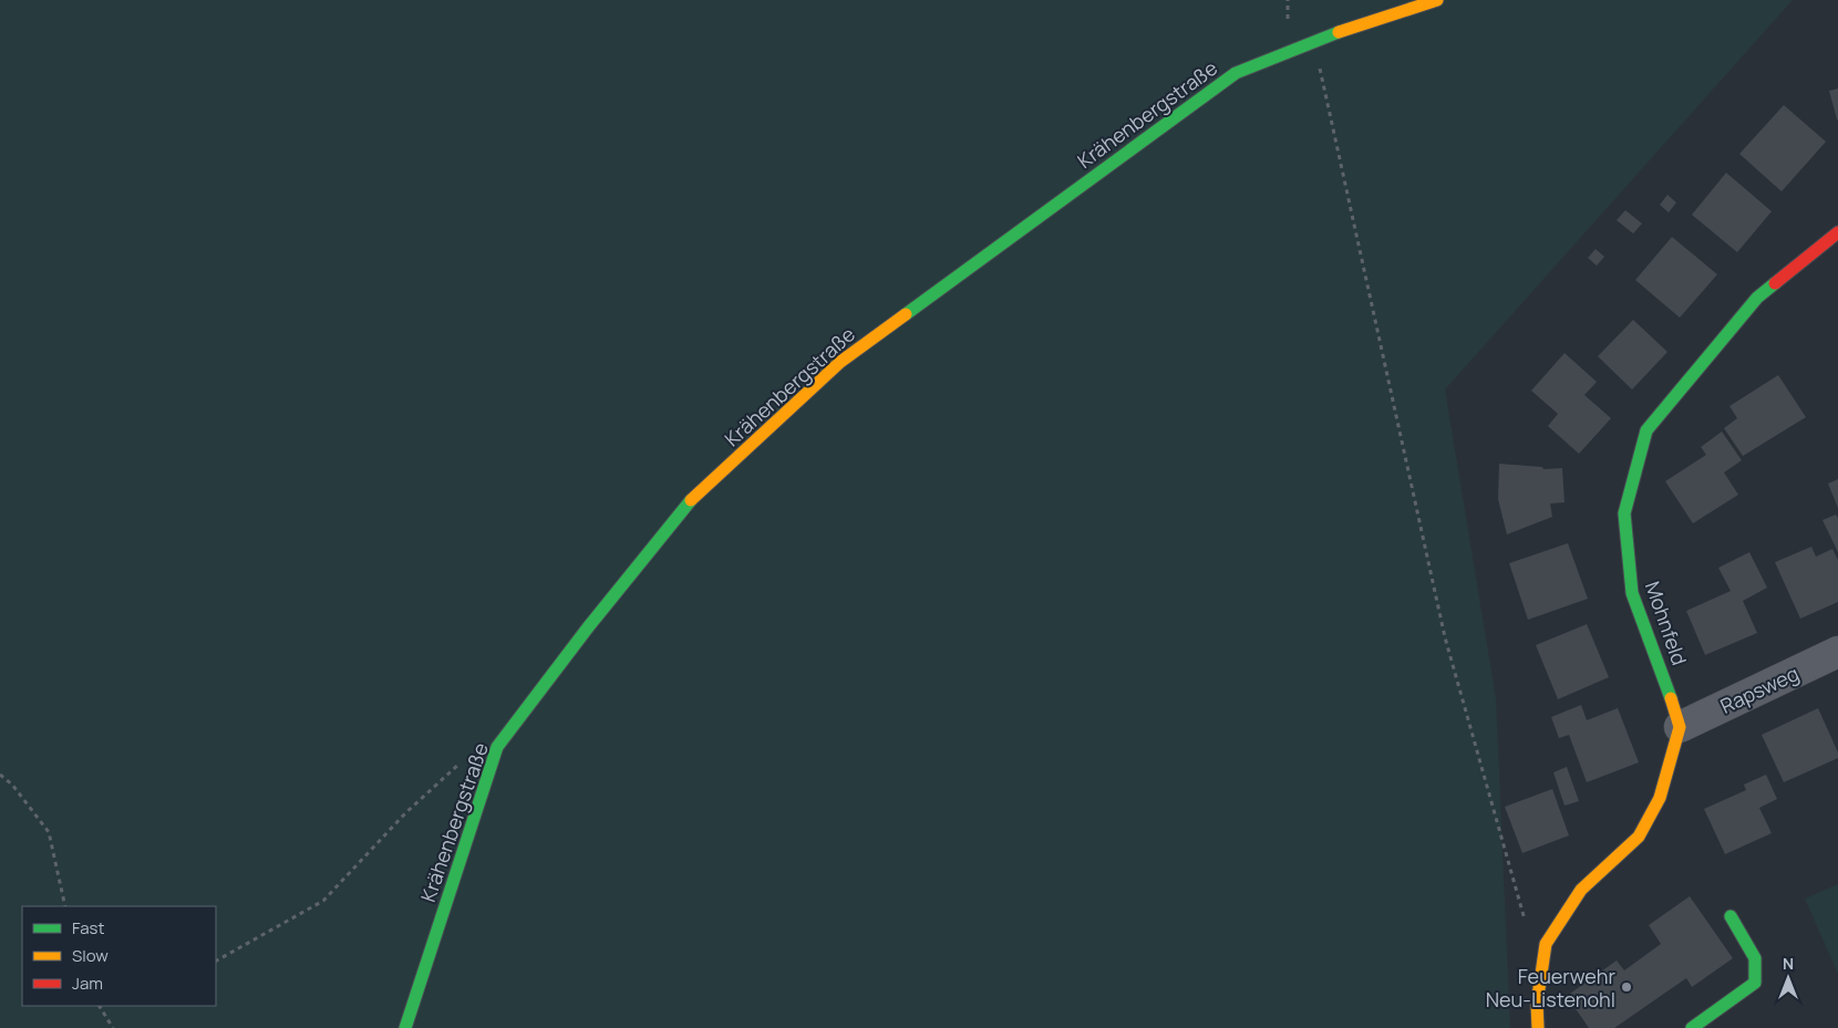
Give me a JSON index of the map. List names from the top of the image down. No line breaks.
{"streets":{"street":["Krähenbergstraße","Mohnfeld","Rapsweg"]},"crossings":[["Mohnfeld","Rapsweg"]],"places":["Feuerwehr Neu-Listenohl"],"legend":["Fast","Slow","Jam"],"north":"top"}
